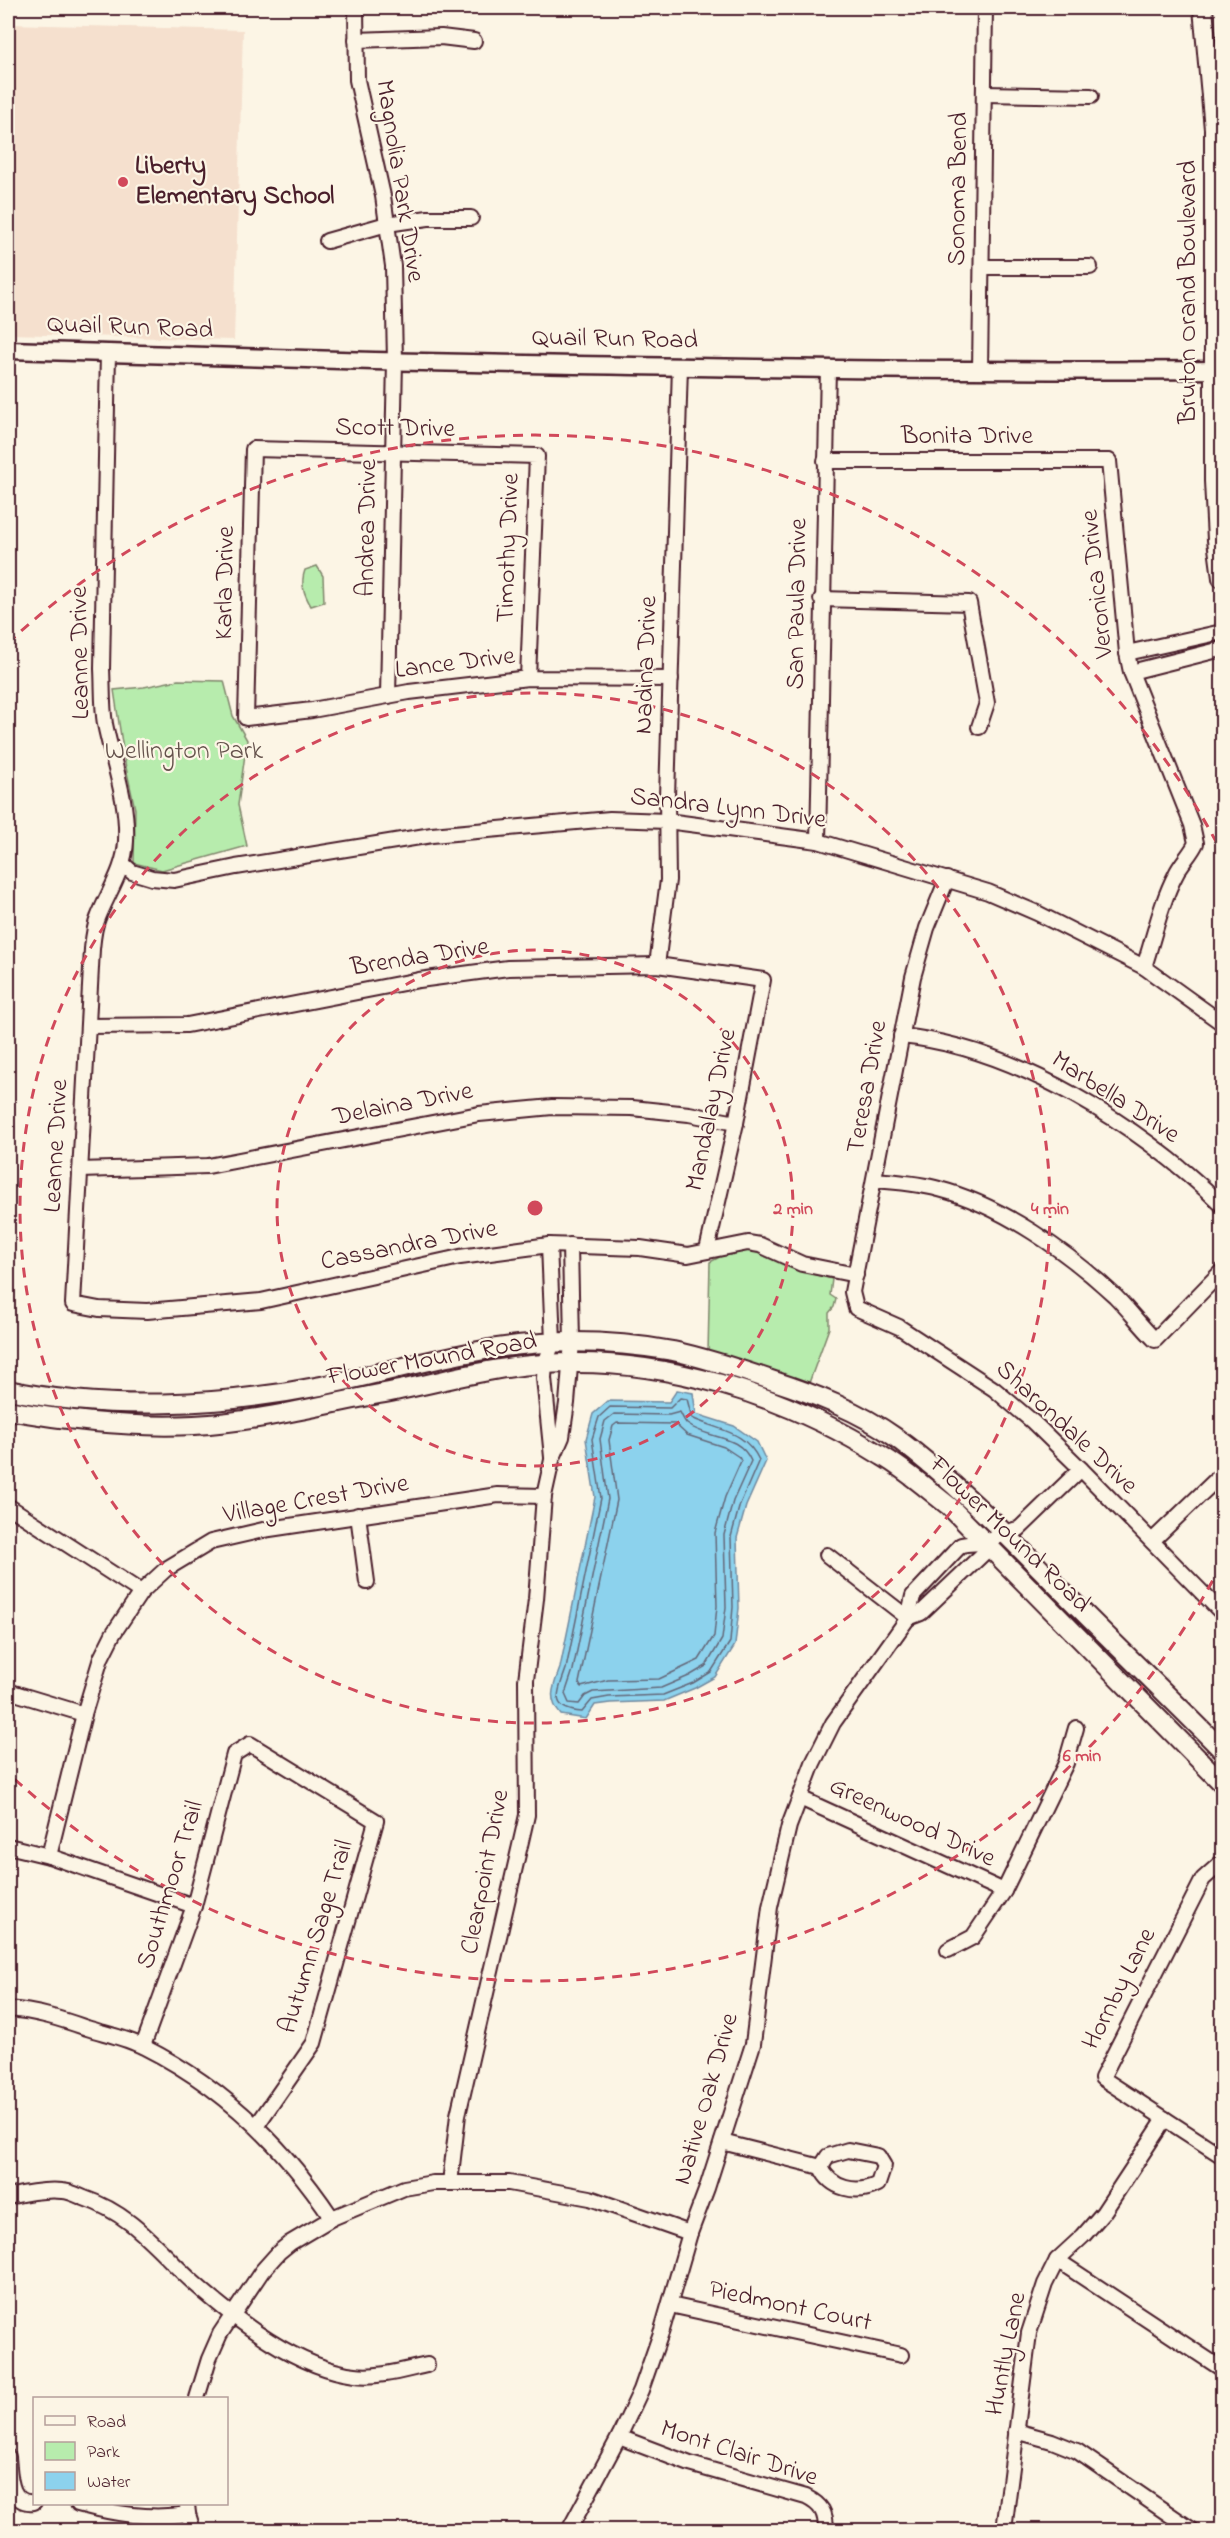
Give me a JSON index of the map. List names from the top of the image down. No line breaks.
{"streets":{"main road":["Bruton Orand Boulevard","Flower Mound Road"],"street":["Magnolia Park Drive","Sonoma Bend","Quail Run Road","Scott Drive","Bonita Drive","Andrea Drive","Timothy Drive","Karla Drive","Veronica Drive","San Paula Drive","Leanne Drive","Lance Drive","Nadina Drive","Sandra Lynn Drive","Brenda Drive","Teresa Drive","Marbella Drive","Delaina Drive","Mandalay Drive","Cassandra Drive","Sharondale Drive","Village Crest Drive","Greenwood Drive","Clearpoint Drive","Southmoor Trail","Autumn Sage Trail","Hornby Lane","Native Oak Drive","Piedmont Court","Huntly Lane","Mont Clair Drive"]},"crossings":[["Magnolia Park Drive","Quail Run Road"],["Magnolia Park Drive","Andrea Drive"],["Sonoma Bend","Quail Run Road"],["Bruton Orand Boulevard","Quail Run Road"],["Quail Run Road","Andrea Drive"],["Quail Run Road","San Paula Drive"],["Quail Run Road","Leanne Drive"],["Quail Run Road","Nadina Drive"],["Scott Drive","Andrea Drive"],["Scott Drive","Timothy Drive"],["Scott Drive","Karla Drive"],["Bonita Drive","Veronica Drive"],["Bonita Drive","San Paula Drive"],["Andrea Drive","Lance Drive"],["Timothy Drive","Lance Drive"],["Karla Drive","Lance Drive"],["Veronica Drive","Sandra Lynn Drive"],["San Paula Drive","Sandra Lynn Drive"],["Leanne Drive","Sandra Lynn Drive"],["Leanne Drive","Brenda Drive"],["Leanne Drive","Delaina Drive"],["Leanne Drive","Cassandra Drive"],["Lance Drive","Nadina Drive"],["Nadina Drive","Sandra Lynn Drive"],["Nadina Drive","Brenda Drive"],["Sandra Lynn Drive","Teresa Drive"],["Brenda Drive","Mandalay Drive"],["Teresa Drive","Marbella Drive"],["Teresa Drive","Cassandra Drive"],["Teresa Drive","Sharondale Drive"],["Delaina Drive","Mandalay Drive"],["Mandalay Drive","Cassandra Drive"],["Cassandra Drive","Clearpoint Drive"],["Flower Mound Road","Clearpoint Drive"],["Flower Mound Road","Native Oak Drive"],["Sharondale Drive","Native Oak Drive"],["Village Crest Drive","Clearpoint Drive"],["Greenwood Drive","Native Oak Drive"],["Southmoor Trail","Autumn Sage Trail"],["Hornby Lane","Huntly Lane"],["Native Oak Drive","Piedmont Court"],["Native Oak Drive","Mont Clair Drive"]],"parks":["Wellington Park"],"places":["Liberty Elementary School"],"legend":["Road","Park","Water"],"rings":["2 min","4 min","6 min"]}
